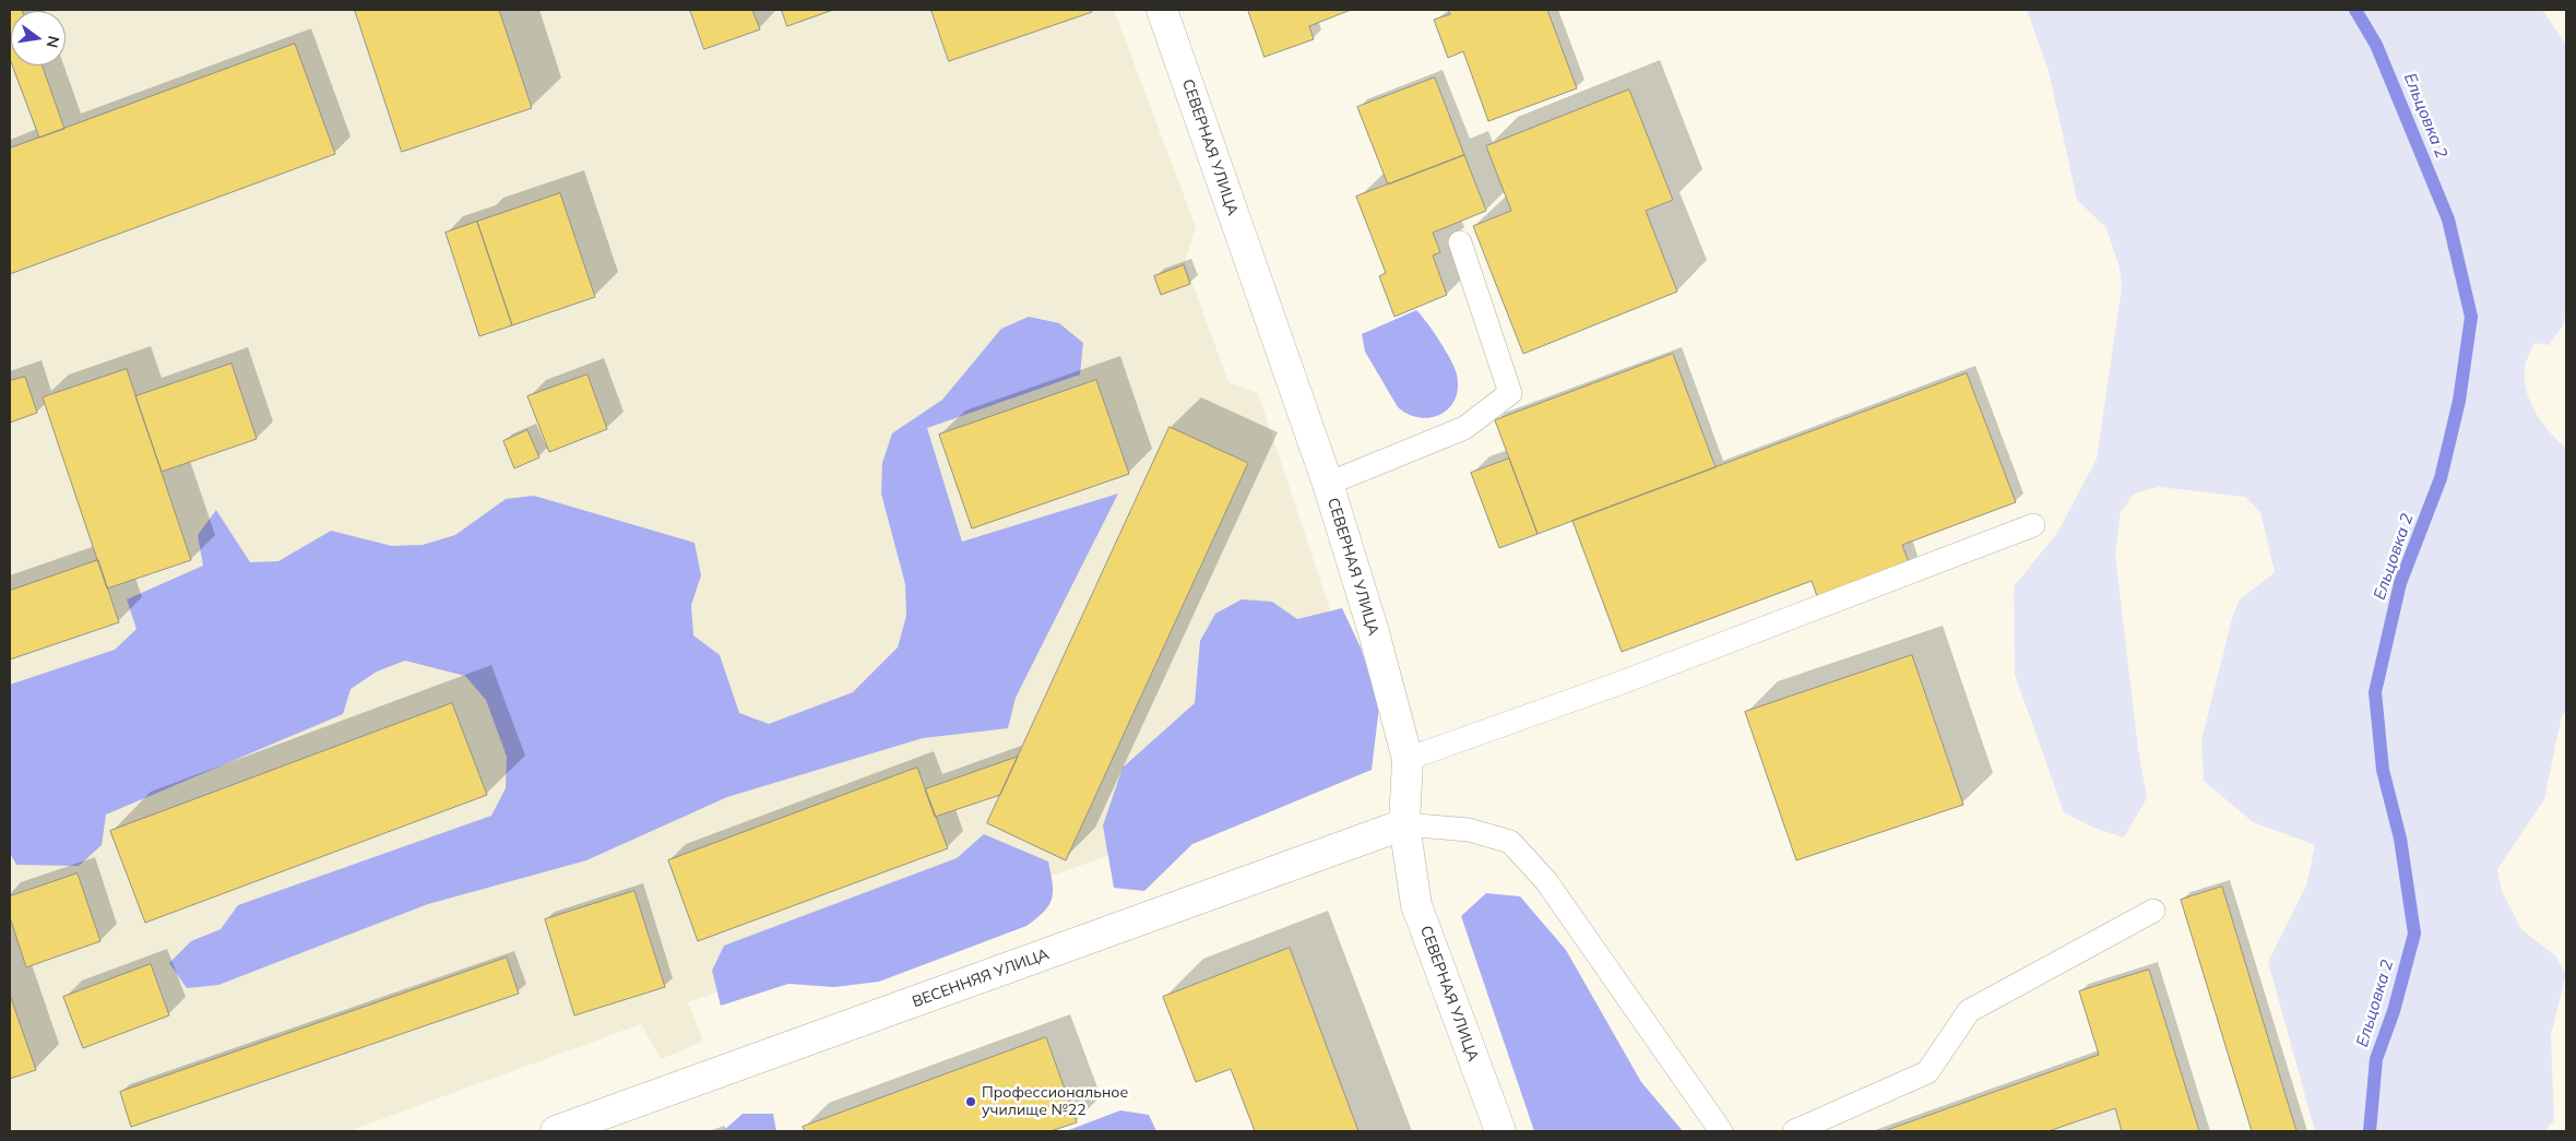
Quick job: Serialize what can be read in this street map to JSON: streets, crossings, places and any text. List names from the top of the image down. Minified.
{"streets":{"street":["СЕВЕРНАЯ УЛИЦА","ВЕСЕННЯЯ УЛИЦА"]},"crossings":[["СЕВЕРНАЯ УЛИЦА","ВЕСЕННЯЯ УЛИЦА"]],"water":["Ельцовка 2"],"places":["Профессиональное училище №22"],"north":"right"}
